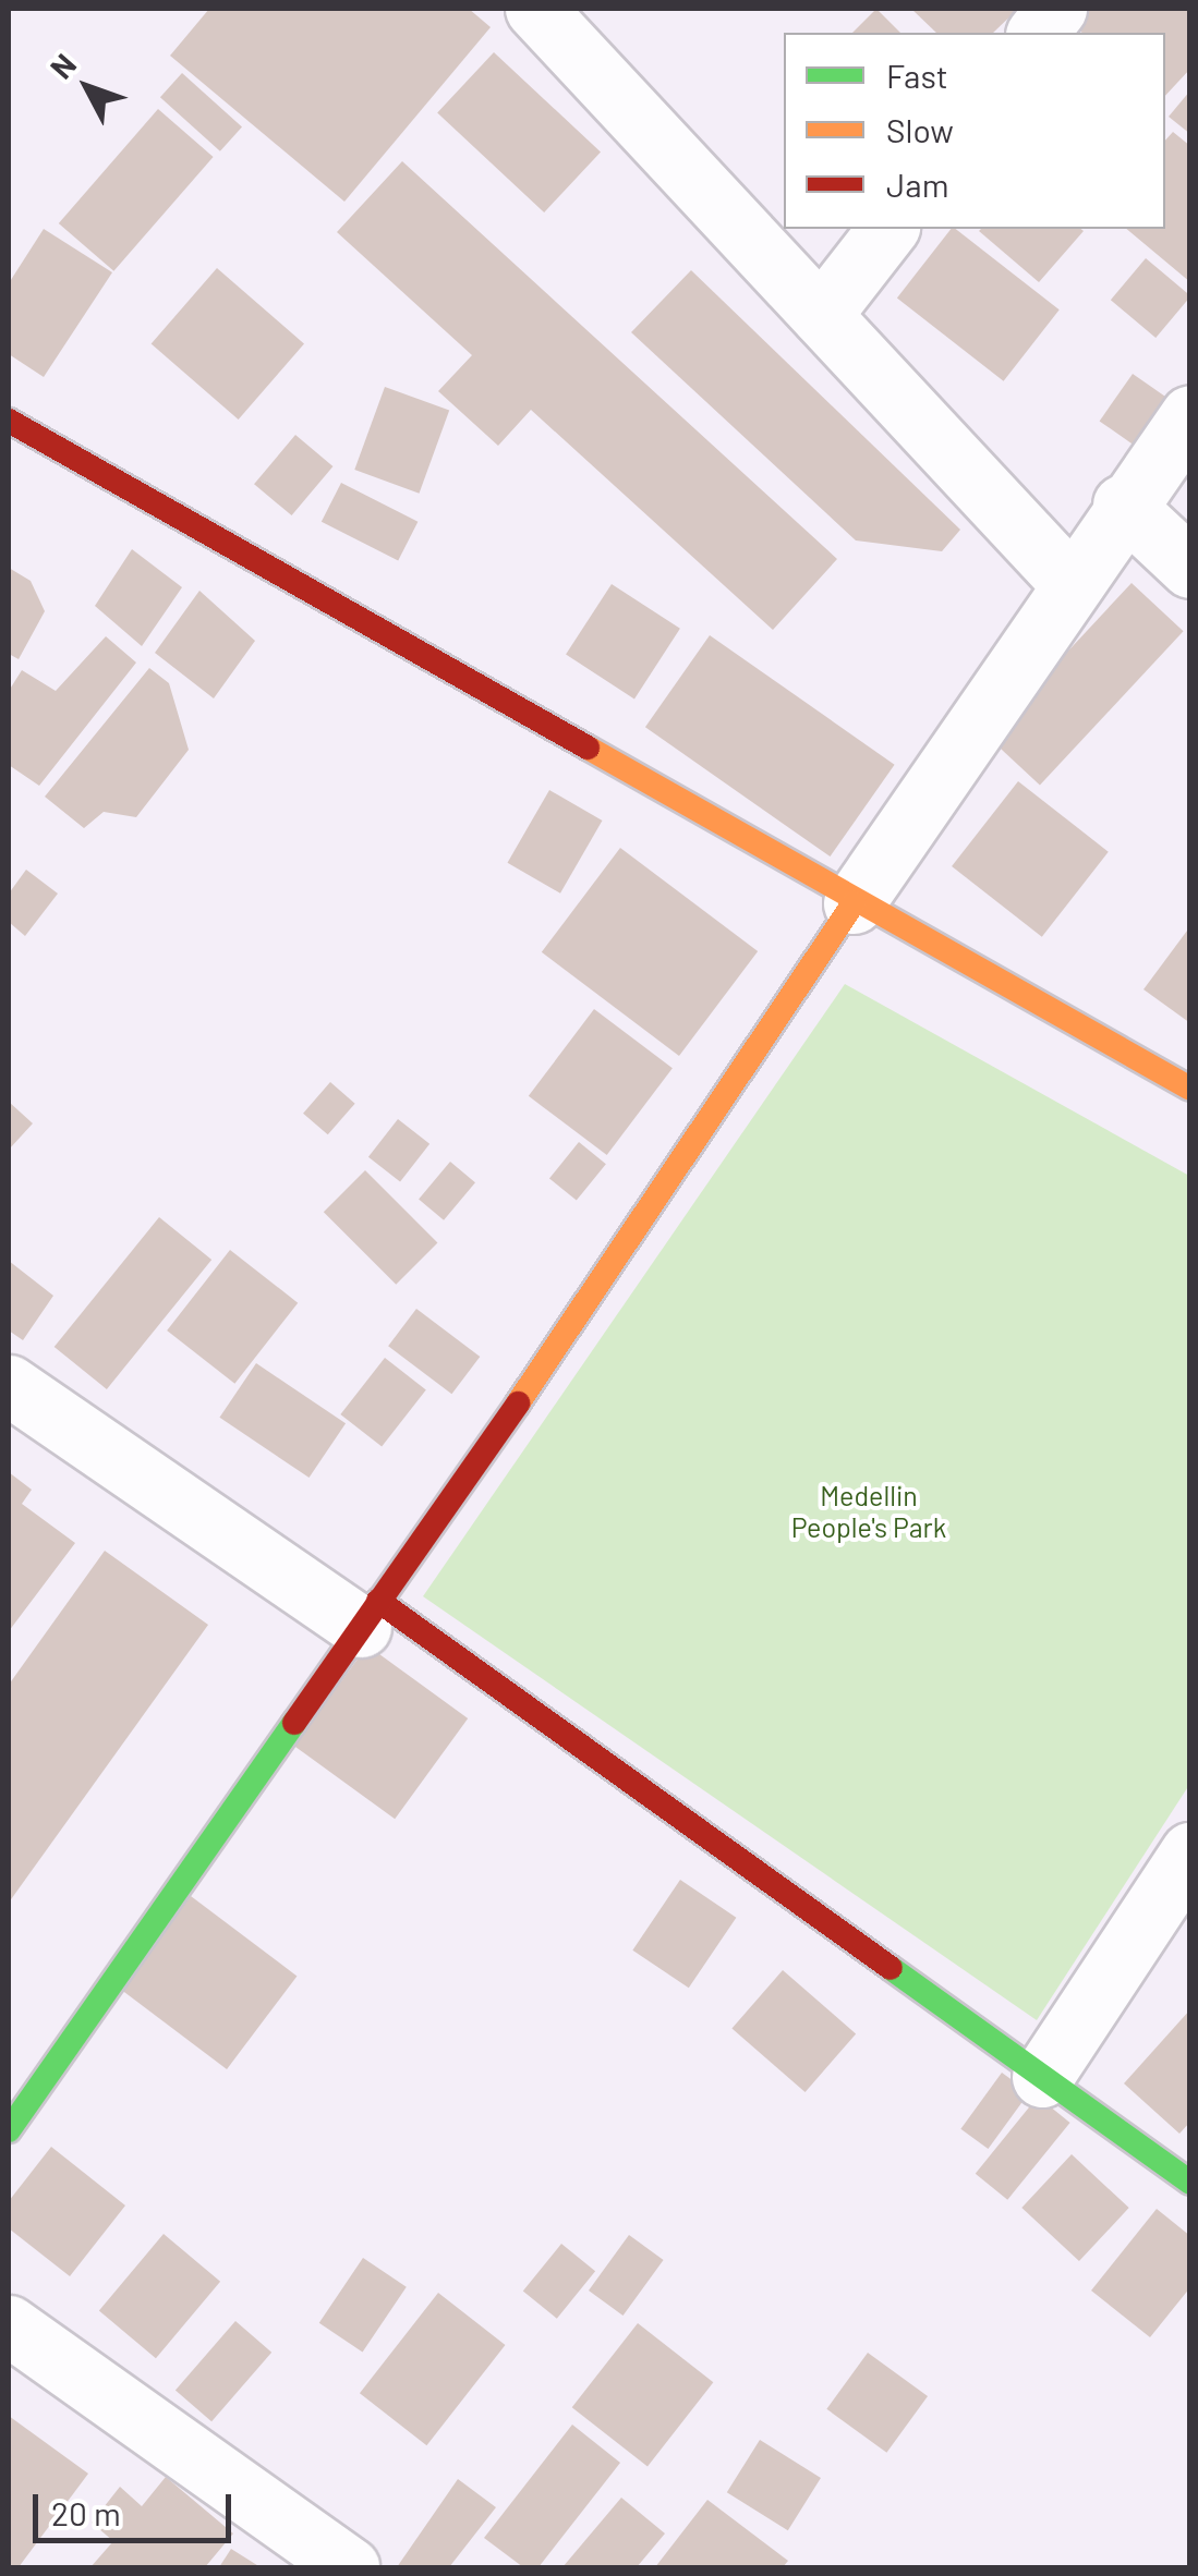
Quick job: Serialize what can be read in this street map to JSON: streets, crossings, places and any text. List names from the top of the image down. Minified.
{"parks":["Medellin People's Park"],"legend":["Fast","Slow","Jam"],"scale_bar":"20 m","north":"top left"}
